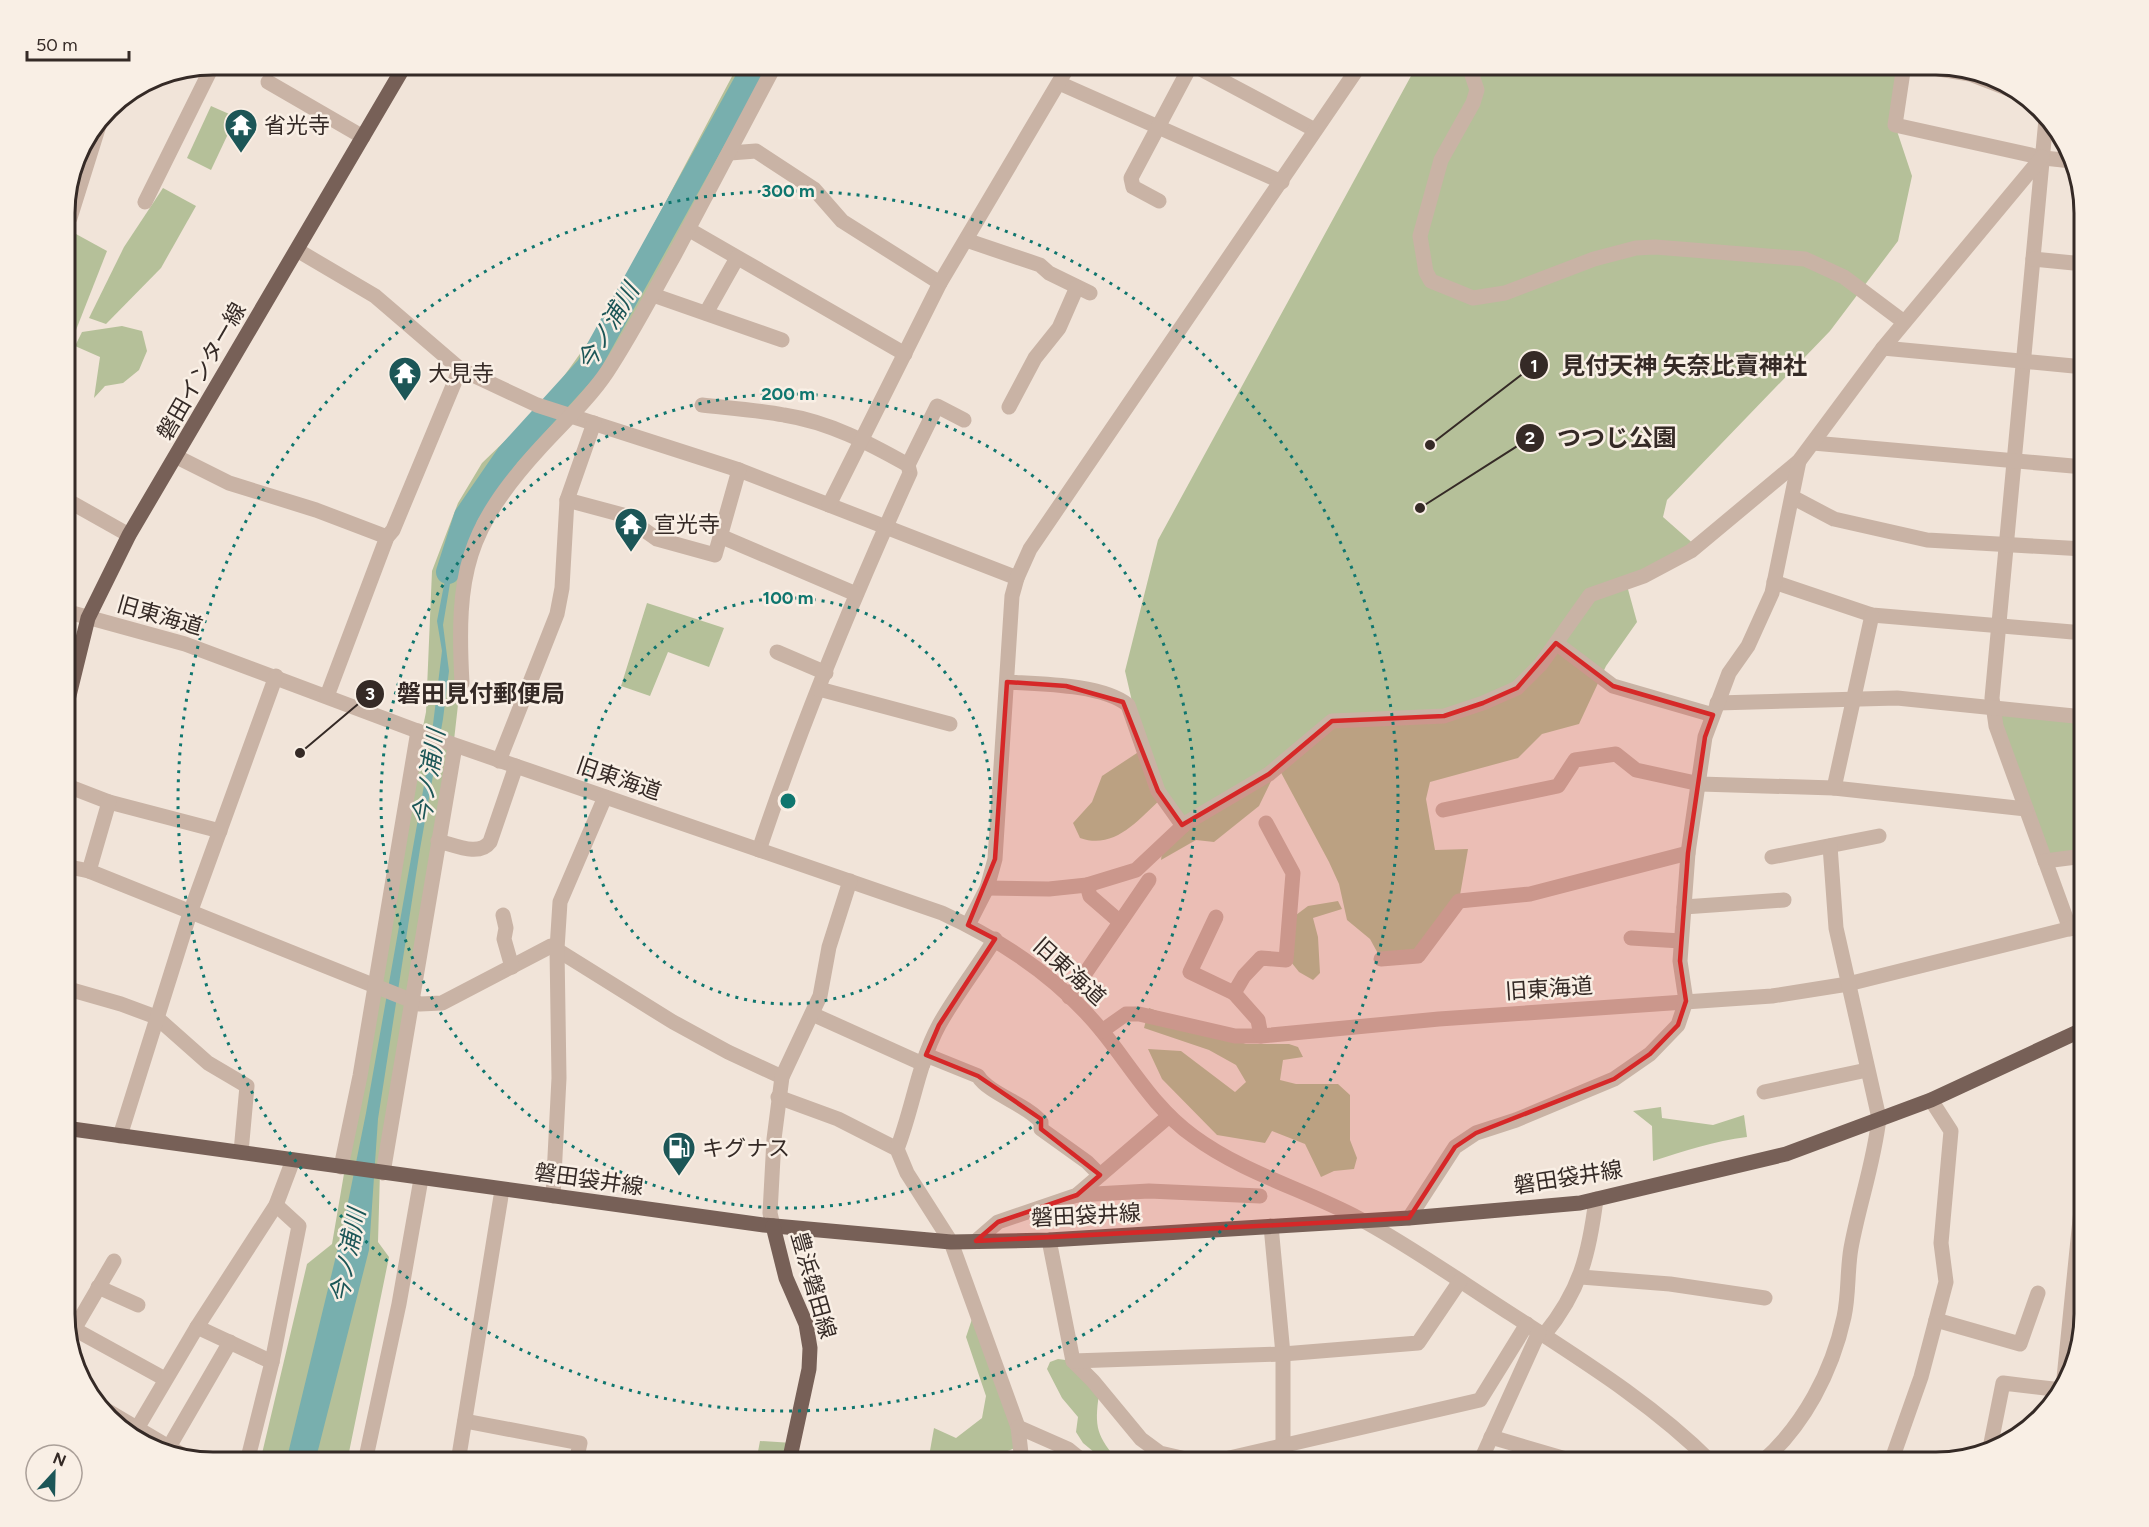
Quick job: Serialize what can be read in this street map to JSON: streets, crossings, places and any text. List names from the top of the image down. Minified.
{"streets":{"main road":["磐田インター線","磐田袋井線","豊浜磐田線"],"street":["旧東海道"]},"crossings":[["磐田インター線","旧東海道"],["磐田袋井線","豊浜磐田線"]],"water":["今ノ浦川"],"places":{"temple":["省光寺","大見寺","宣光寺"],"other":["見付天神 矢奈比賣神社","つつじ公園","磐田見付郵便局"],"fuel station":["キグナス"]},"scale_bar":"50 m","north":"top","rings":["300 m","200 m","100 m"]}
